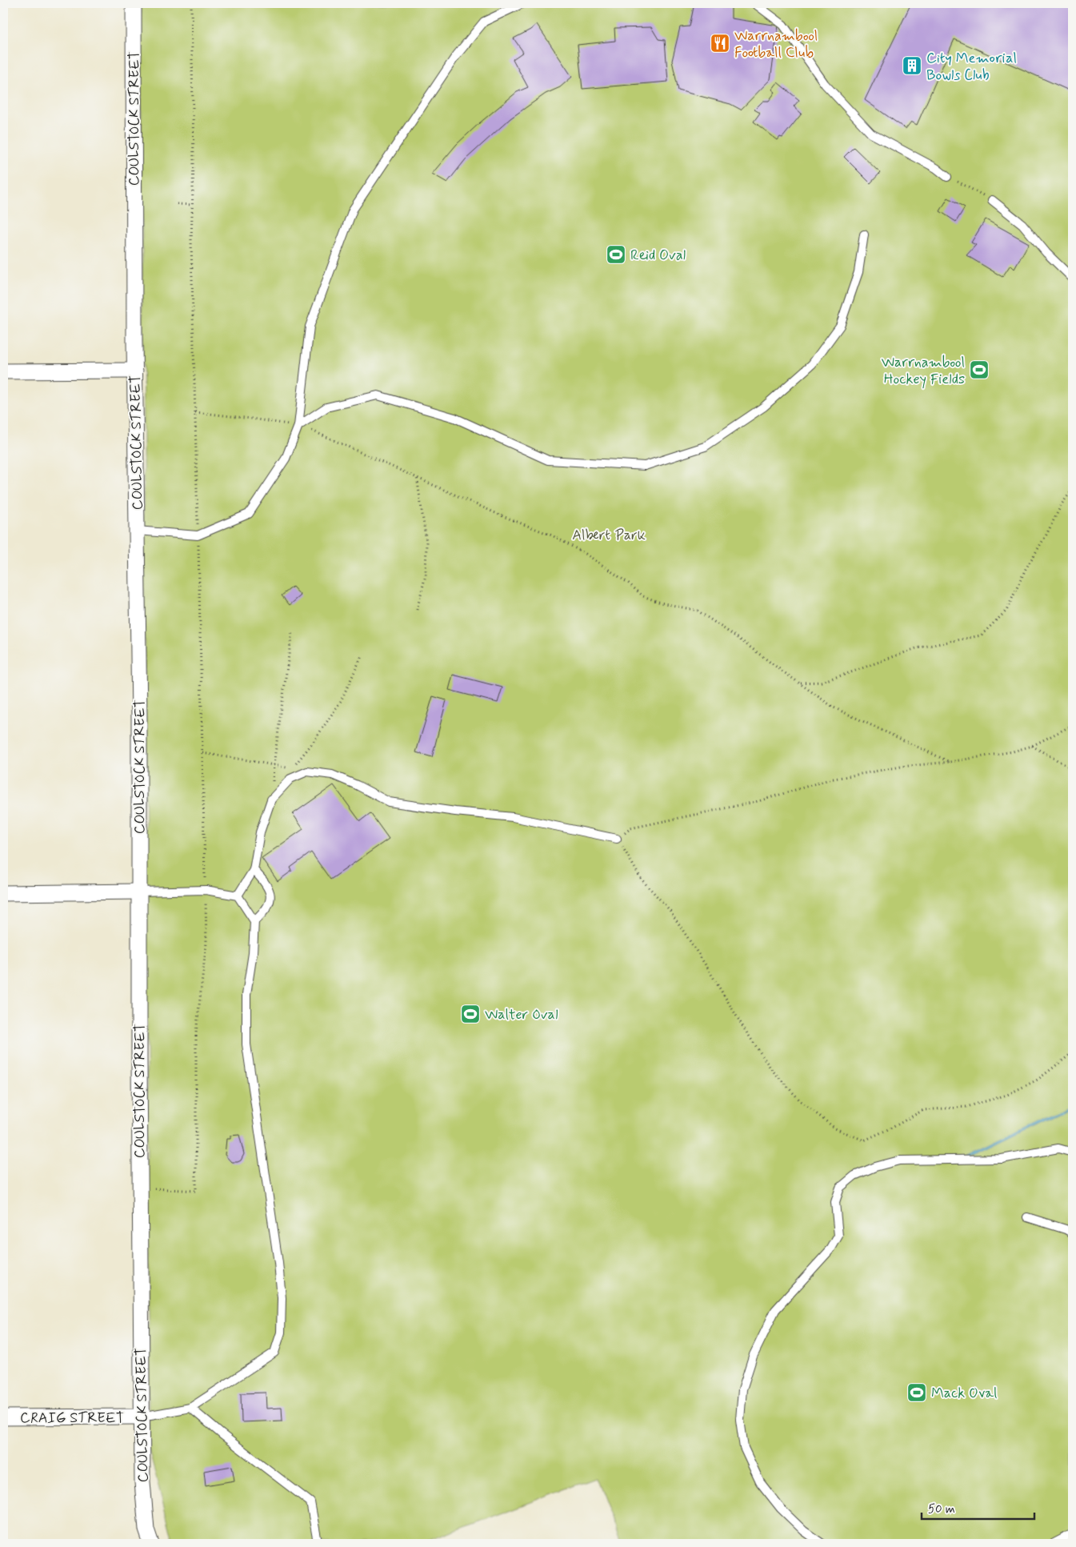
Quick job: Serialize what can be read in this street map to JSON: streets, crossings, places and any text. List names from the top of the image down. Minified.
{"streets":{"street":["COULSTOCK STREET","CRAIG STREET"]},"crossings":[["COULSTOCK STREET","CRAIG STREET"]],"parks":["Albert Park"],"places":{"restaurant":["Warrnambool Football Club"],"building":["City Memorial Bowls Club"],"sports":["Reid Oval","Warrnambool Hockey Fields","Walter Oval","Mack Oval"]},"scale_bar":"50 m"}
